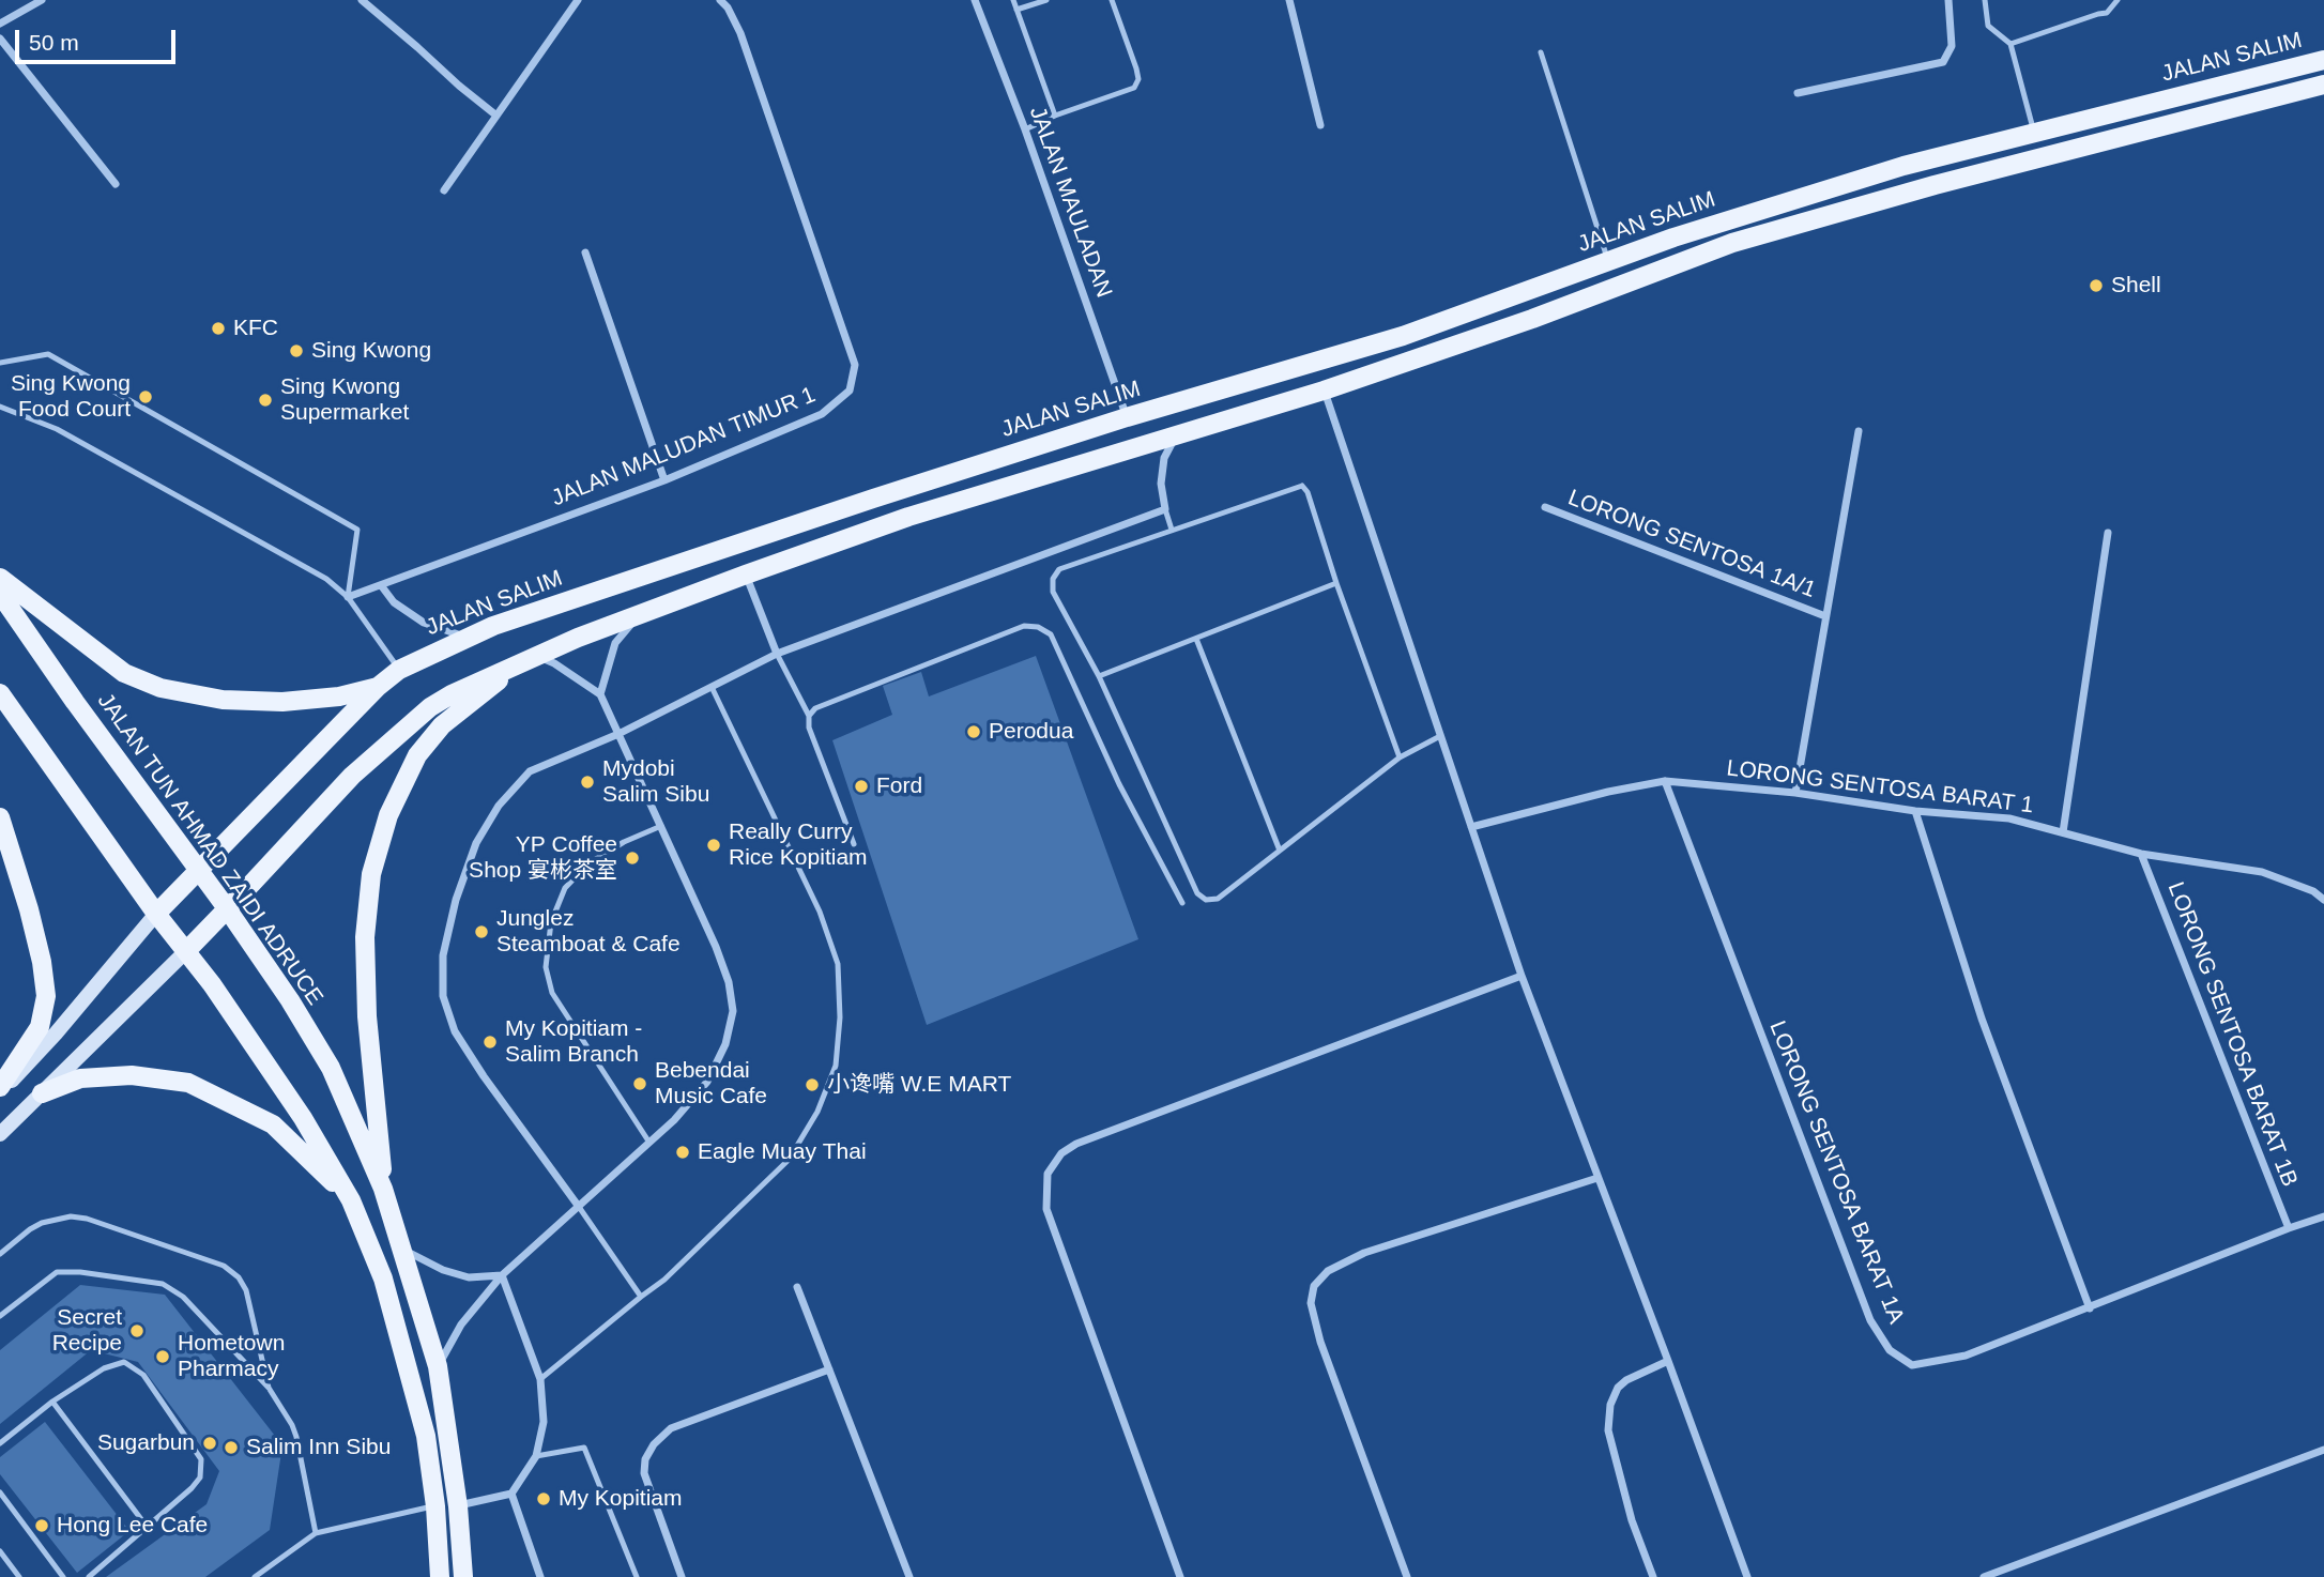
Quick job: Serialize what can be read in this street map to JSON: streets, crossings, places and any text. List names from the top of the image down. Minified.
{"streets":{"main road":["JALAN SALIM","JALAN TUN AHMAD ZAIDI ADRUCE"],"street":["JALAN MAULADAN","JALAN MALUDAN TIMUR 1","LORONG SENTOSA 1A/1","LORONG SENTOSA BARAT 1","LORONG SENTOSA BARAT 1B","LORONG SENTOSA BARAT 1A"]},"crossings":[["JALAN SALIM","JALAN MAULADAN"],["JALAN SALIM","JALAN TUN AHMAD ZAIDI ADRUCE"],["LORONG SENTOSA BARAT 1","LORONG SENTOSA BARAT 1B"],["LORONG SENTOSA BARAT 1","LORONG SENTOSA BARAT 1A"],["LORONG SENTOSA BARAT 1B","LORONG SENTOSA BARAT 1A"]],"places":["Shell","KFC","Sing Kwong","Sing Kwong Food Court","Sing Kwong Supermarket","Perodua","Mydobi Salim Sibu","Ford","Really Curry Rice Kopitiam","YP Coffee Shop 宴彬茶室","Junglez Steamboat & Cafe","My Kopitiam - Salim Branch","Bebendai Music Cafe","小谗嘴 W.E MART","Eagle Muay Thai","Secret Recipe","Hometown Pharmacy","Sugarbun","Salim Inn Sibu","My Kopitiam","Hong Lee Cafe"],"scale_bar":"50 m"}
